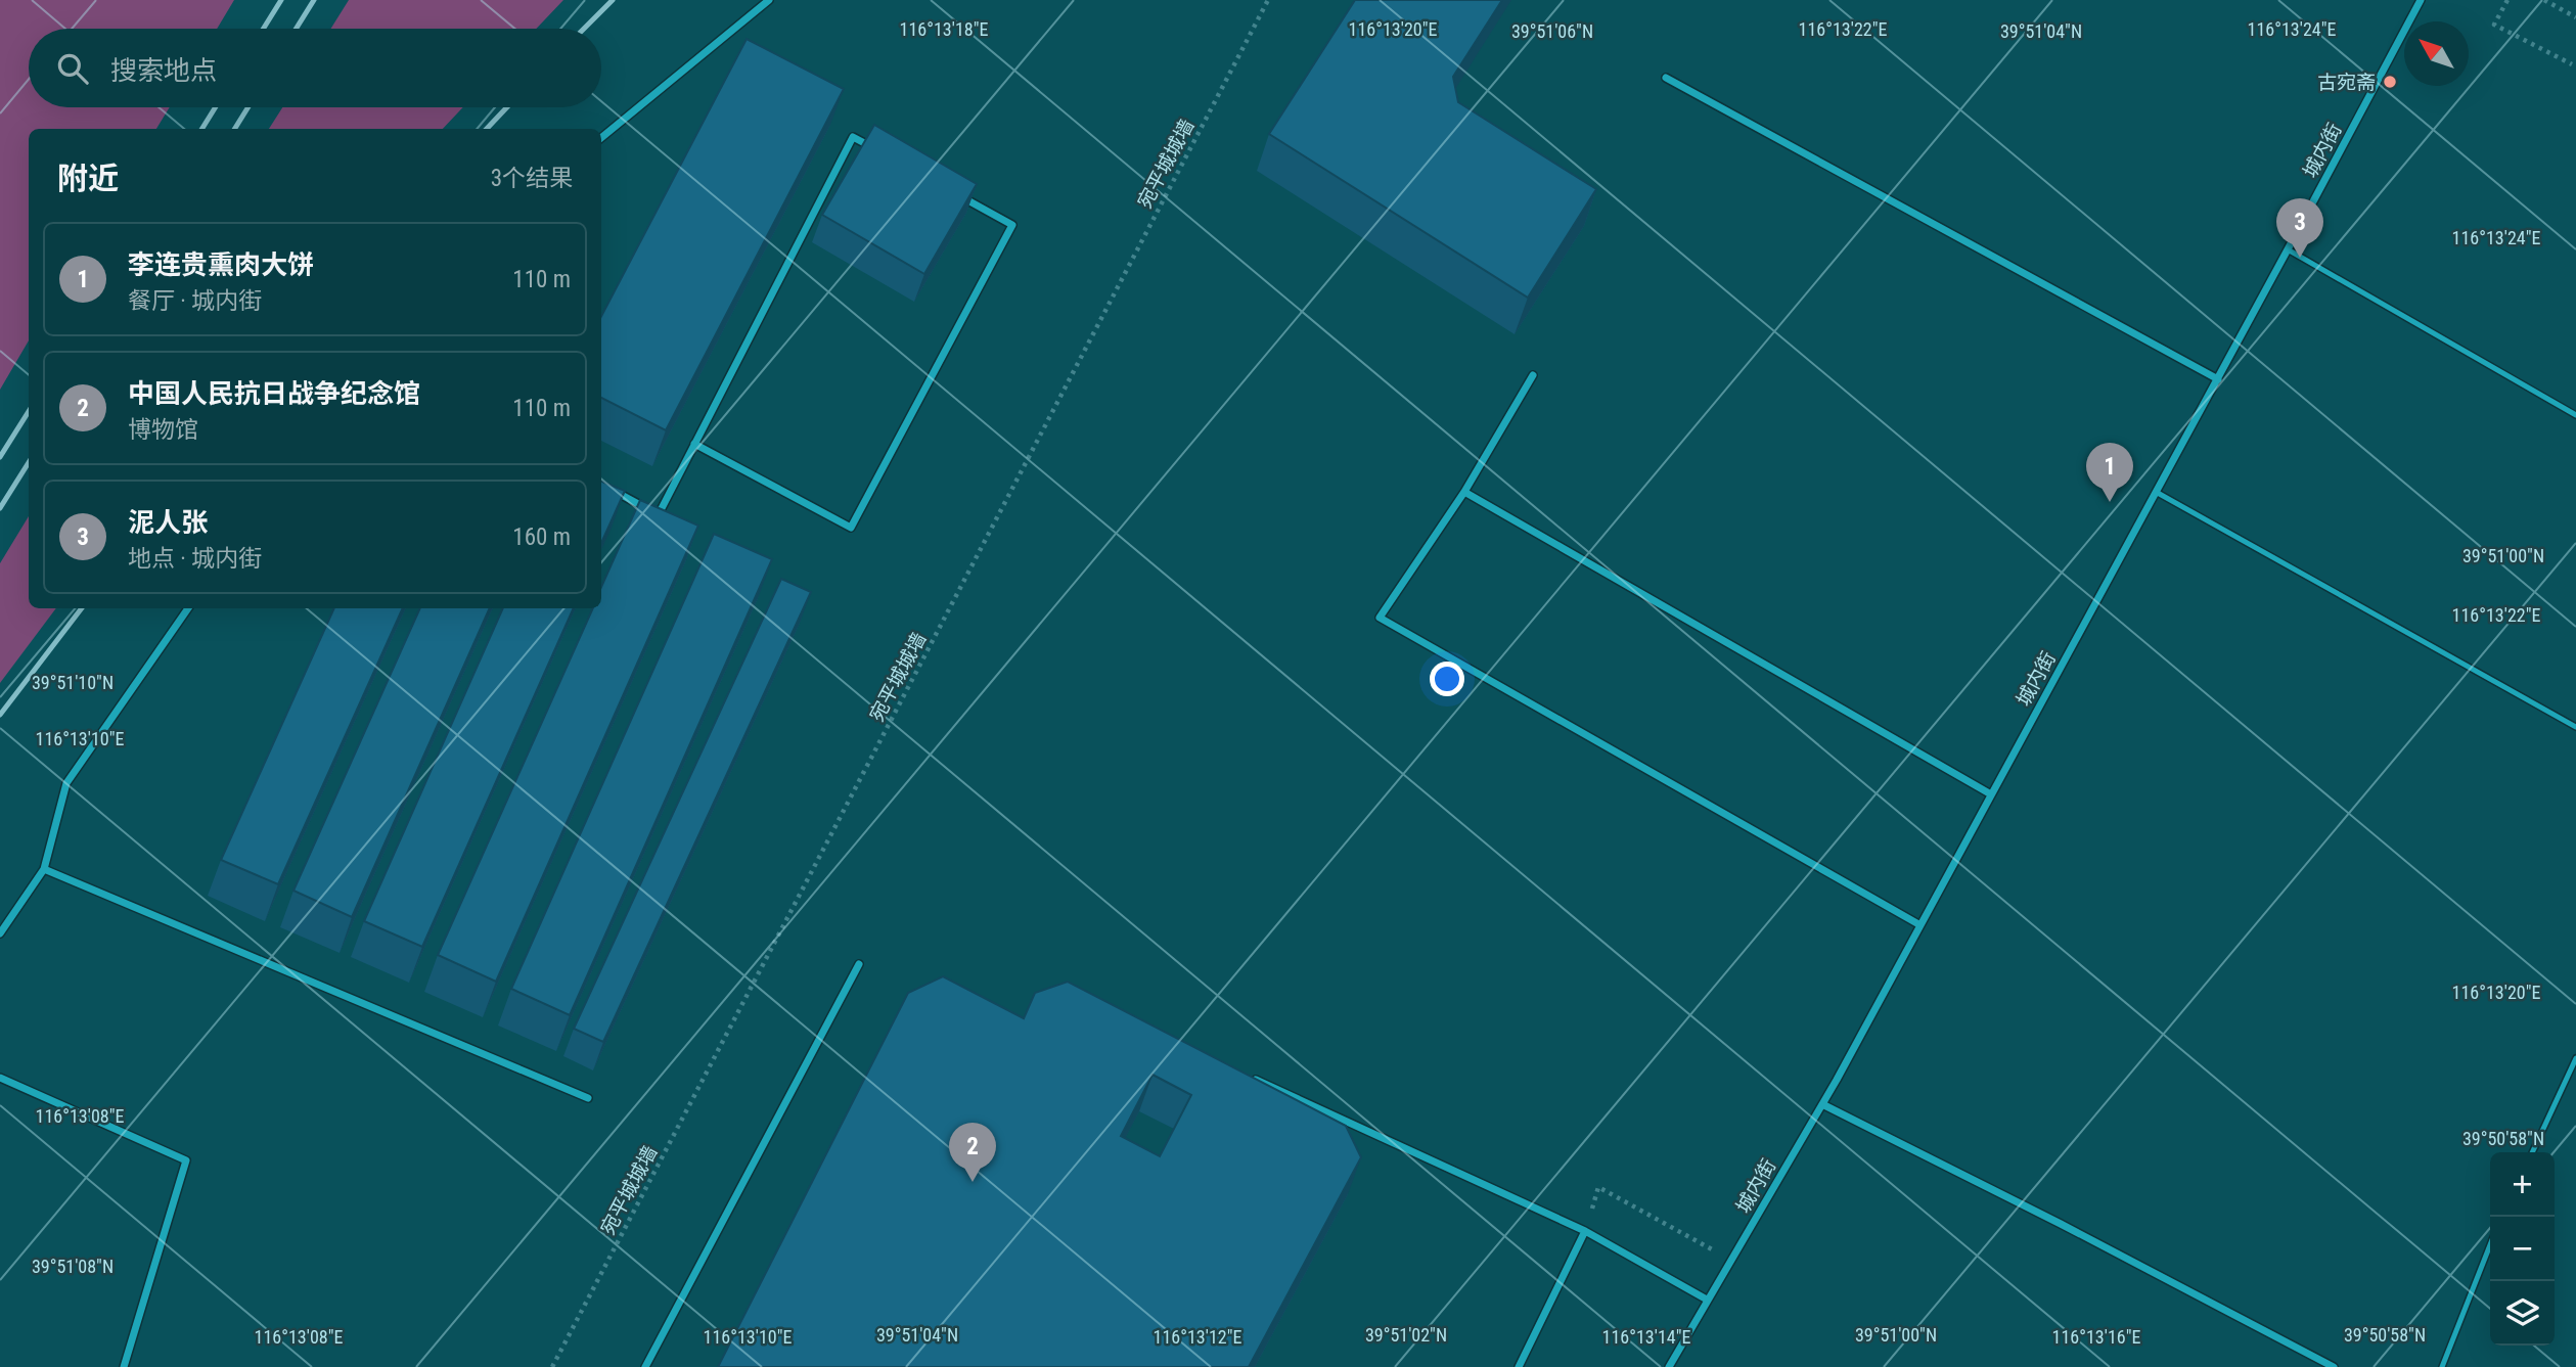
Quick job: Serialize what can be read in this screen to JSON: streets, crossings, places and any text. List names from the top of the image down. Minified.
{"streets":{"street":["城内街"],"path":["宛平城城墙"]},"places":["古宛斋"],"north":"top left","page":{"search":"搜索地点","heading":["附近","3个结果"],"pins":["3","1","2"],"list":[{"mark":"1","name":"李连贵熏肉大饼","note":"餐厅 · 城内街","value":"110 m"},{"mark":"2","name":"中国人民抗日战争纪念馆","note":"博物馆","value":"110 m"},{"mark":"3","name":"泥人张","note":"地点 · 城内街","value":"160 m"}],"map_buttons":["+","−"]},"coordinates":["116°13'18\"E","116°13'20\"E","116°13'22\"E","116°13'24\"E","39°51'06\"N","39°51'04\"N","39°51'00\"N","39°51'10\"N","116°13'10\"E","116°13'08\"E","39°50'58\"N","39°51'08\"N","39°51'02\"N","116°13'12\"E","116°13'14\"E","116°13'16\"E"]}
